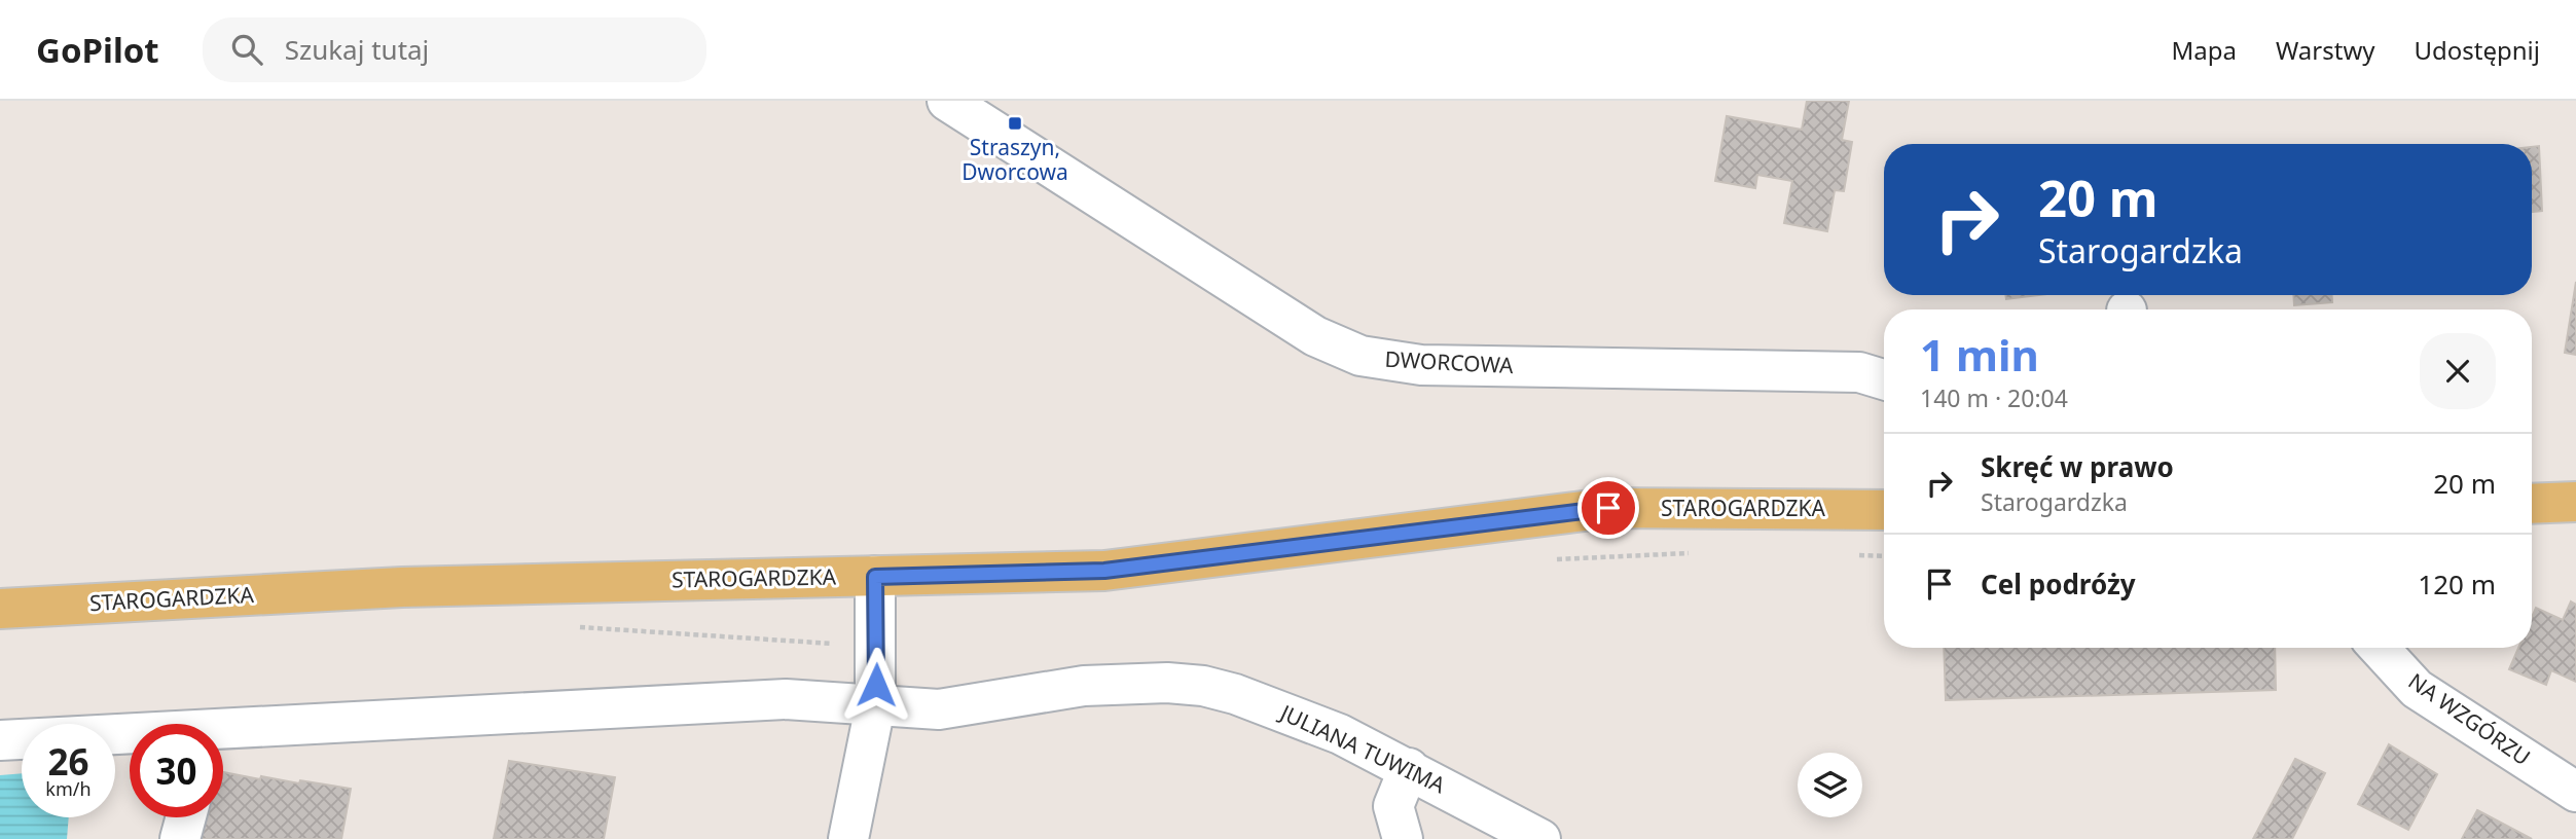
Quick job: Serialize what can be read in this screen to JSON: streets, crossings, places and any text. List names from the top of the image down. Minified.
{"streets":{"main road":["STAROGARDZKA"],"street":["DWORCOWA","NA WZGÓRZU","JULIANA TUWIMA"]},"places":{"transit":["Straszyn, Dworcowa"]},"page":{"header":"GoPilot","search":"Szukaj tutaj","nav":["Mapa","Warstwy","Udostępnij"],"turn":["20 m","Starogardzka"],"heading":["1 min","140 m · 20:04"],"list":[{"name":"Skręć w prawo","note":"Starogardzka","value":"20 m"},{"name":"Cel podróży","value":"120 m"}],"speed":"26 km/h","limit":"30"}}
